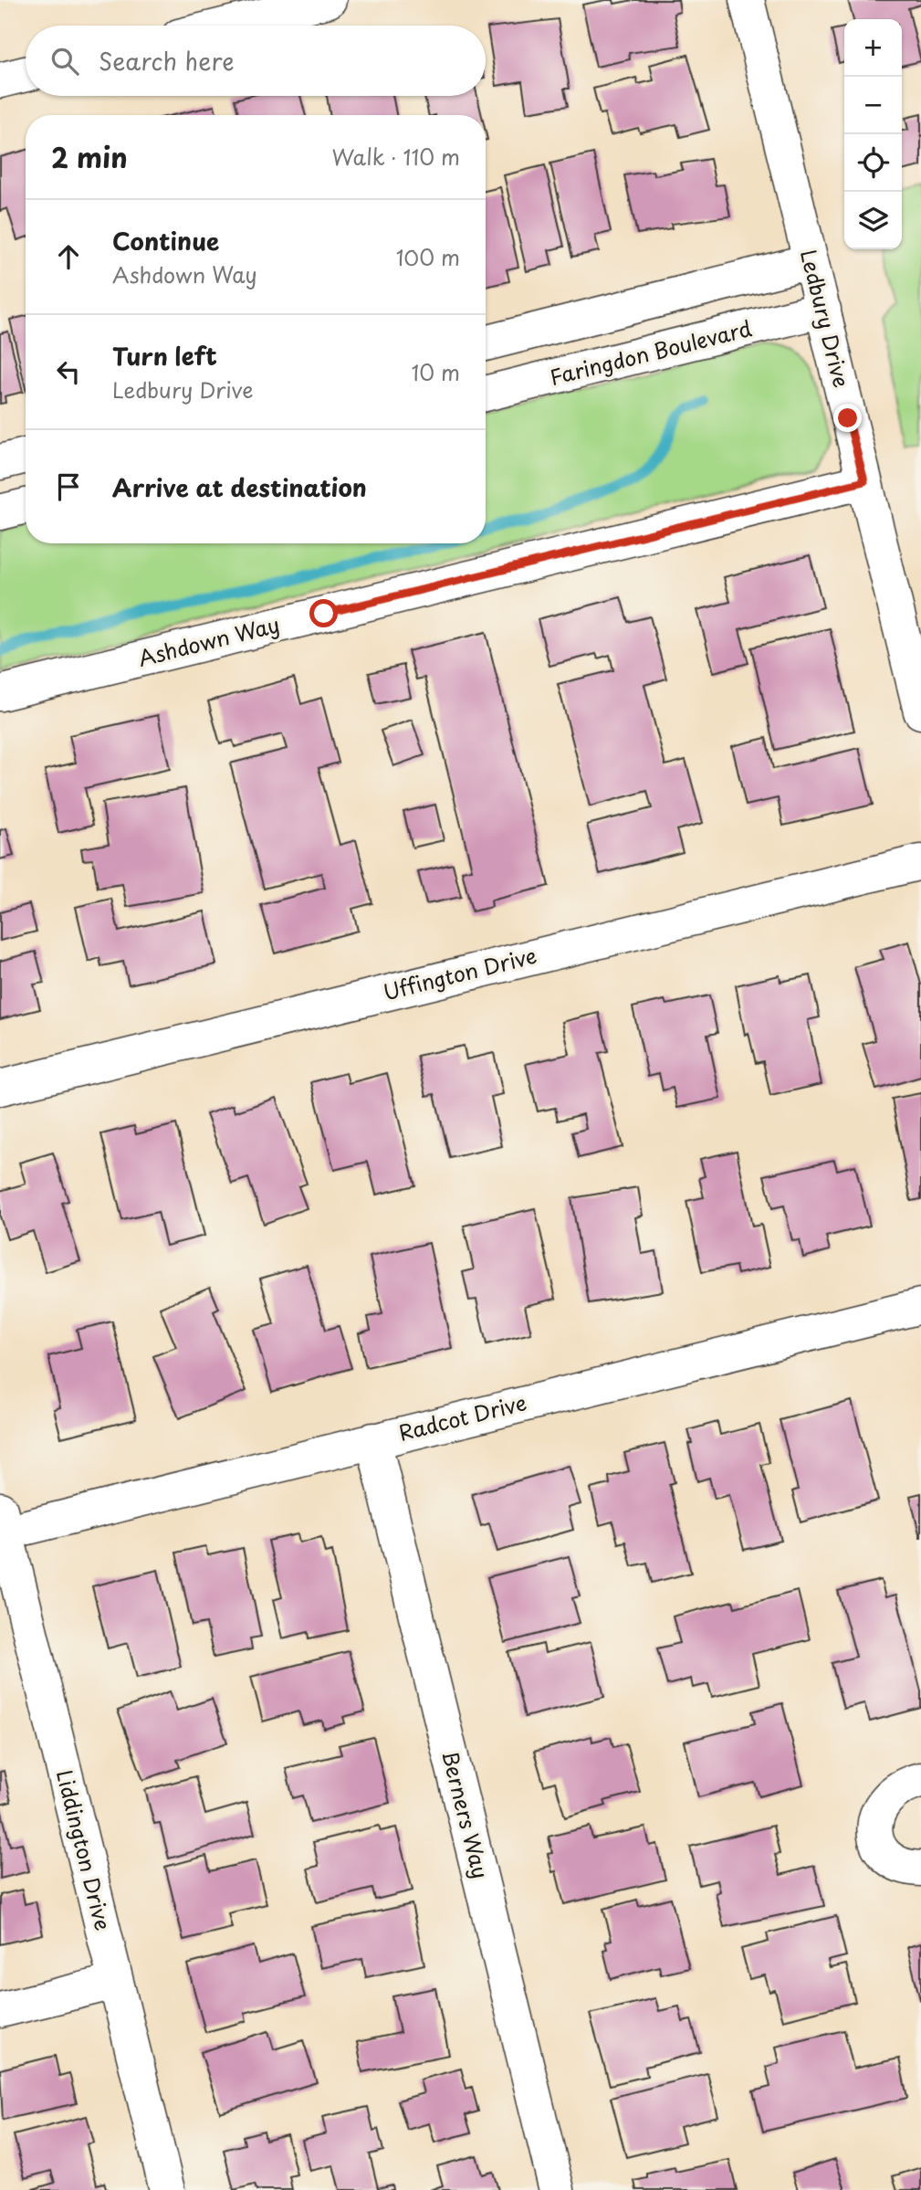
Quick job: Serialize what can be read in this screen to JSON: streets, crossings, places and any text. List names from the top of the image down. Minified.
{"streets":{"street":["Ledbury Drive","Faringdon Boulevard","Ashdown Way","Uffington Drive","Radcot Drive","Berners Way","Liddington Drive"]},"crossings":[["Ledbury Drive","Faringdon Boulevard"],["Ledbury Drive","Ashdown Way"],["Radcot Drive","Berners Way"],["Radcot Drive","Liddington Drive"]],"page":{"map_buttons":["+","−"],"search":"Search here","heading":["2 min","Walk · 110 m"],"list":[["Continue","Ashdown Way","100 m"],["Turn left","Ledbury Drive","10 m"],"Arrive at destination"]}}
